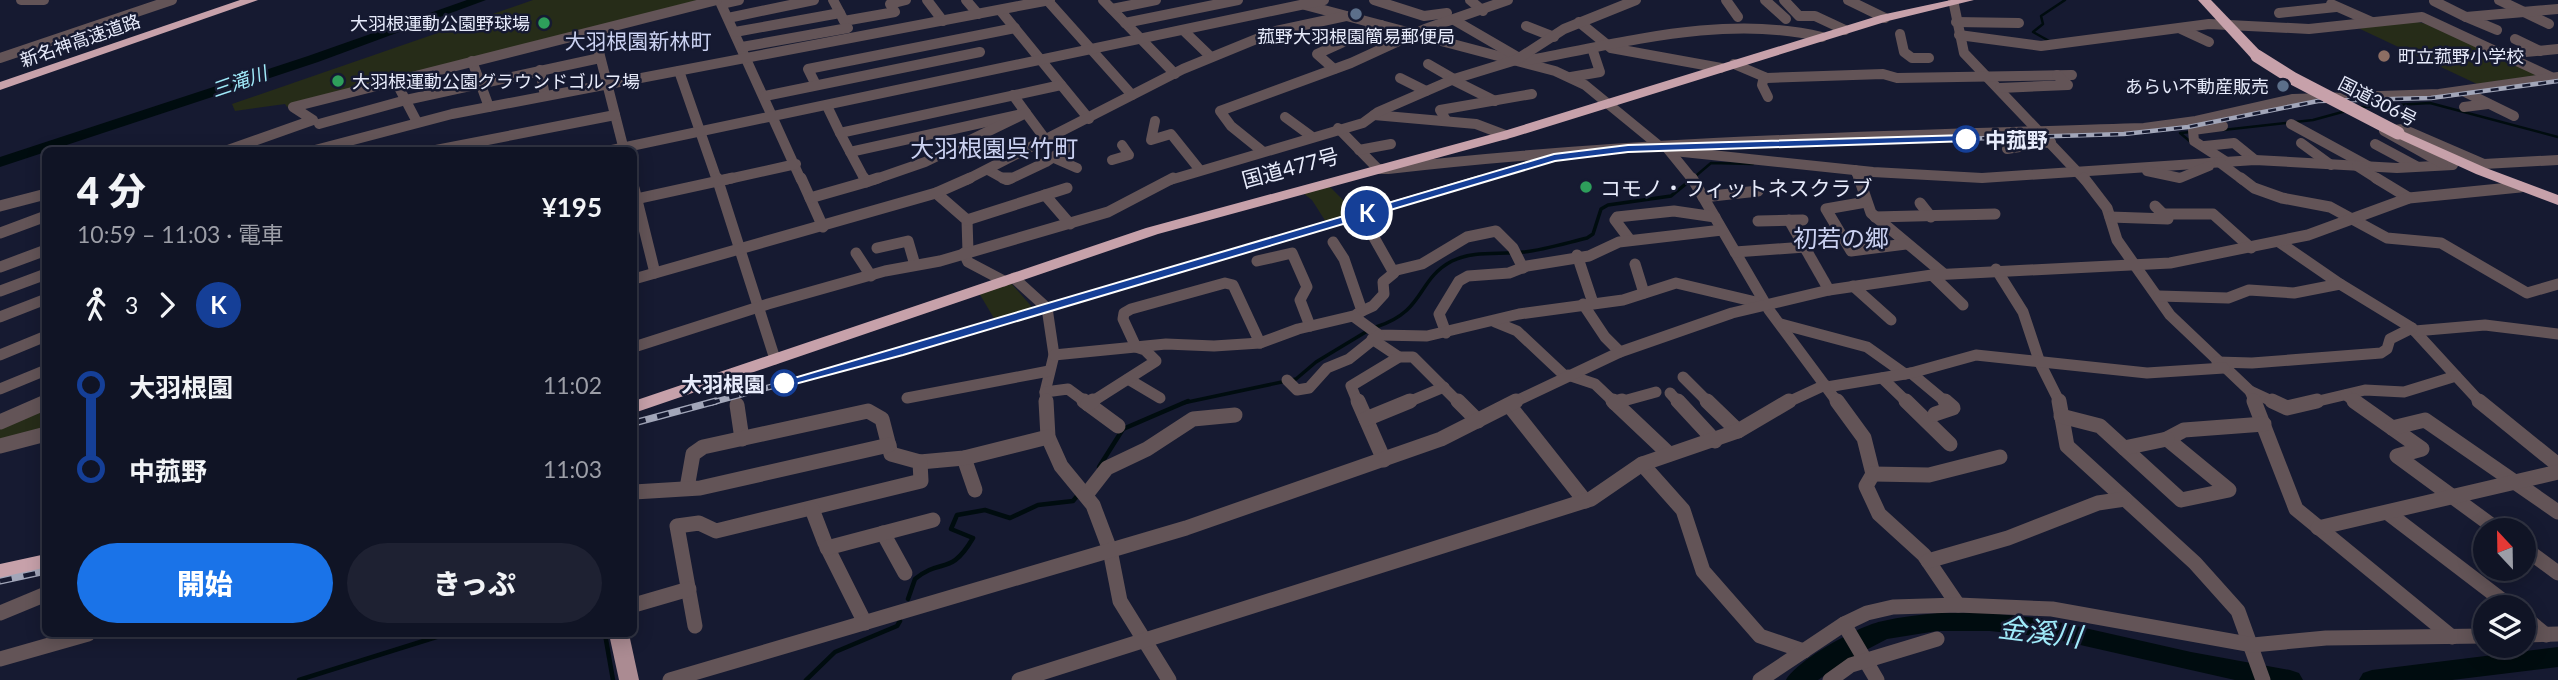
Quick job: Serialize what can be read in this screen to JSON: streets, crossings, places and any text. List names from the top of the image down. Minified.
{"streets":{"highway":["新名神高速道路","国道306号","国道477号"]},"districts":["大羽根園新林町","大羽根園呉竹町","初若の郷"],"water":["三滝川","金溪川"],"places":["菰野大羽根園簡易郵便局","大羽根運動公園野球場","町立菰野小学校","大羽根運動公園グラウンドゴルフ場","あらい不動産販売","中菰野","コモノ・フィットネスクラブ","大羽根園"],"north":"top","page":{"on_map":"K","heading":["4 分","10:59 – 11:03 · 電車","¥195"],"legs":["3","K"],"list":[{"name":"大羽根園","value":"11:02"},{"name":"中菰野","value":"11:03"}],"buttons":["開始","きっぷ"]}}
